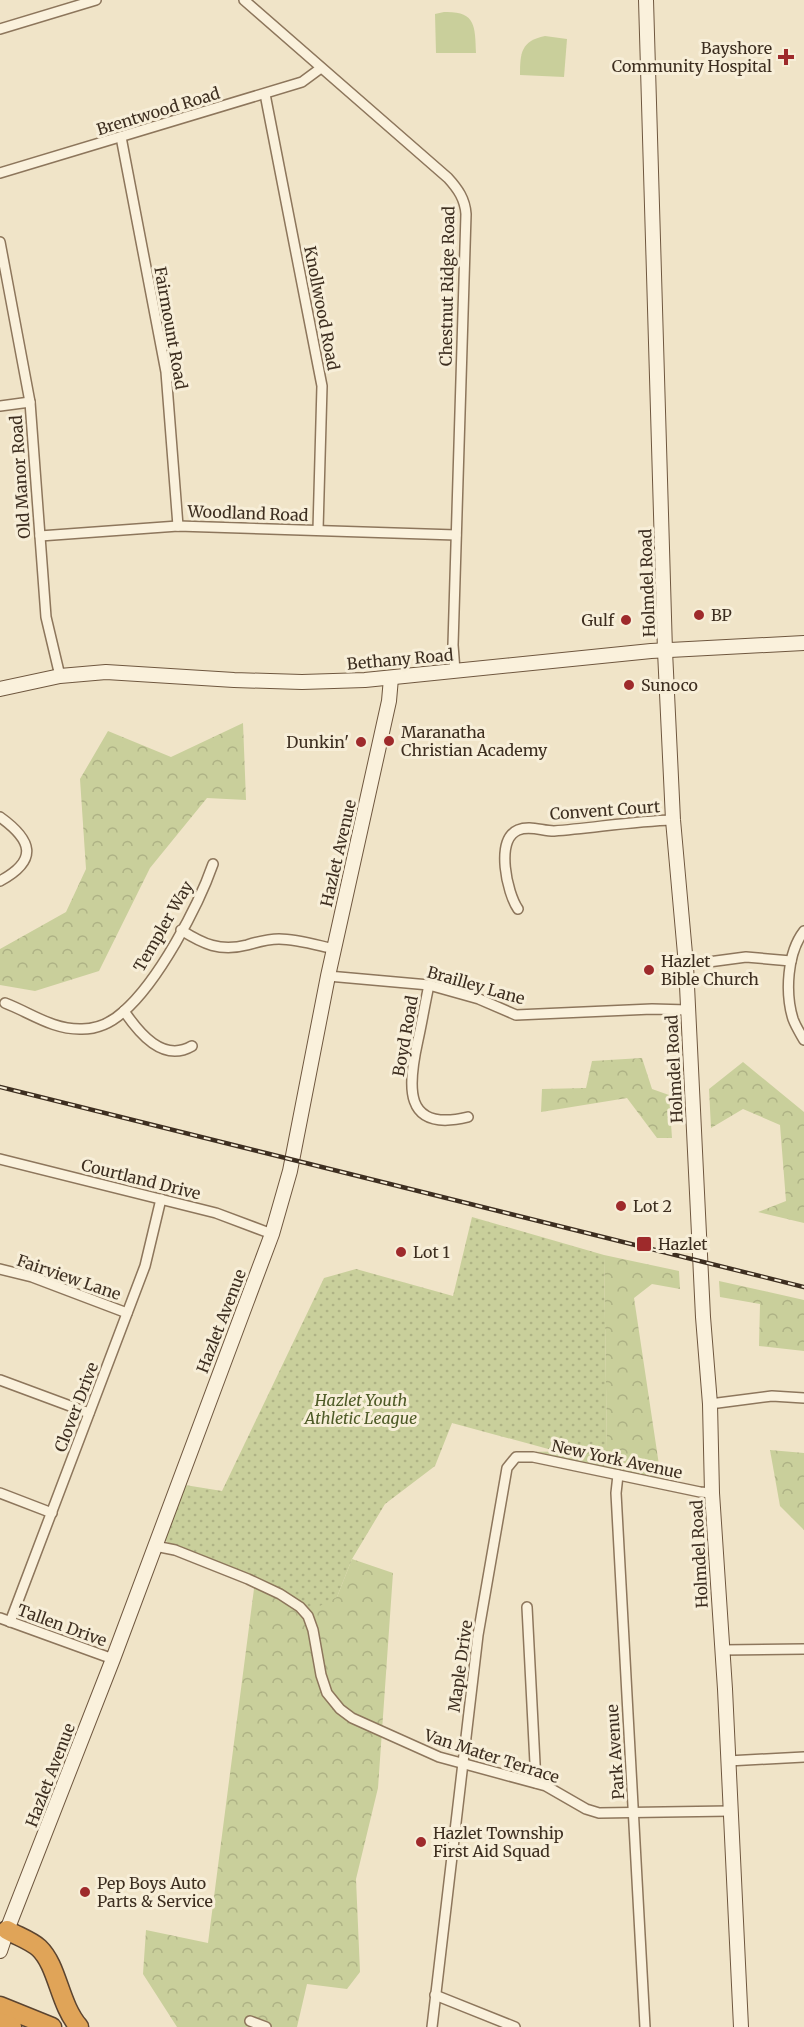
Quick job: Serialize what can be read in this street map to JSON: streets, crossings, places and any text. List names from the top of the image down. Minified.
{"streets":{"street":["Brentwood Road","Chestnut Ridge Road","Knollwood Road","Fairmount Road","Old Manor Road","Woodland Road","Holmdel Road","Bethany Road","Convent Court","Hazlet Avenue","Templer Way","Brailley Lane","Boyd Road","Courtland Drive","Fairview Lane","Clover Drive","New York Avenue","Tallen Drive","Maple Drive","Park Avenue","Van Mater Terrace"]},"crossings":[["Brentwood Road","Chestnut Ridge Road"],["Brentwood Road","Knollwood Road"],["Brentwood Road","Fairmount Road"],["Chestnut Ridge Road","Woodland Road"],["Chestnut Ridge Road","Bethany Road"],["Knollwood Road","Woodland Road"],["Fairmount Road","Woodland Road"],["Old Manor Road","Woodland Road"],["Old Manor Road","Bethany Road"],["Holmdel Road","Bethany Road"],["Holmdel Road","Convent Court"],["Holmdel Road","Brailley Lane"],["Holmdel Road","New York Avenue"],["Holmdel Road","Van Mater Terrace"],["Bethany Road","Hazlet Avenue"],["Hazlet Avenue","Brailley Lane"],["Hazlet Avenue","Courtland Drive"],["Hazlet Avenue","Tallen Drive"],["Hazlet Avenue","Van Mater Terrace"],["Brailley Lane","Boyd Road"],["Courtland Drive","Clover Drive"],["Fairview Lane","Clover Drive"],["Clover Drive","Tallen Drive"],["New York Avenue","Maple Drive"],["New York Avenue","Park Avenue"],["Maple Drive","Van Mater Terrace"],["Park Avenue","Van Mater Terrace"]],"parks":["Hazlet Youth Athletic League"],"places":{"health":["Bayshore Community Hospital"],"other":["BP","Gulf","Sunoco","Maranatha Christian Academy","Dunkin'","Hazlet Bible Church","Lot 2","Lot 1","Hazlet Township First Aid Squad","Pep Boys Auto Parts & Service"],"transit":["Hazlet"]}}
